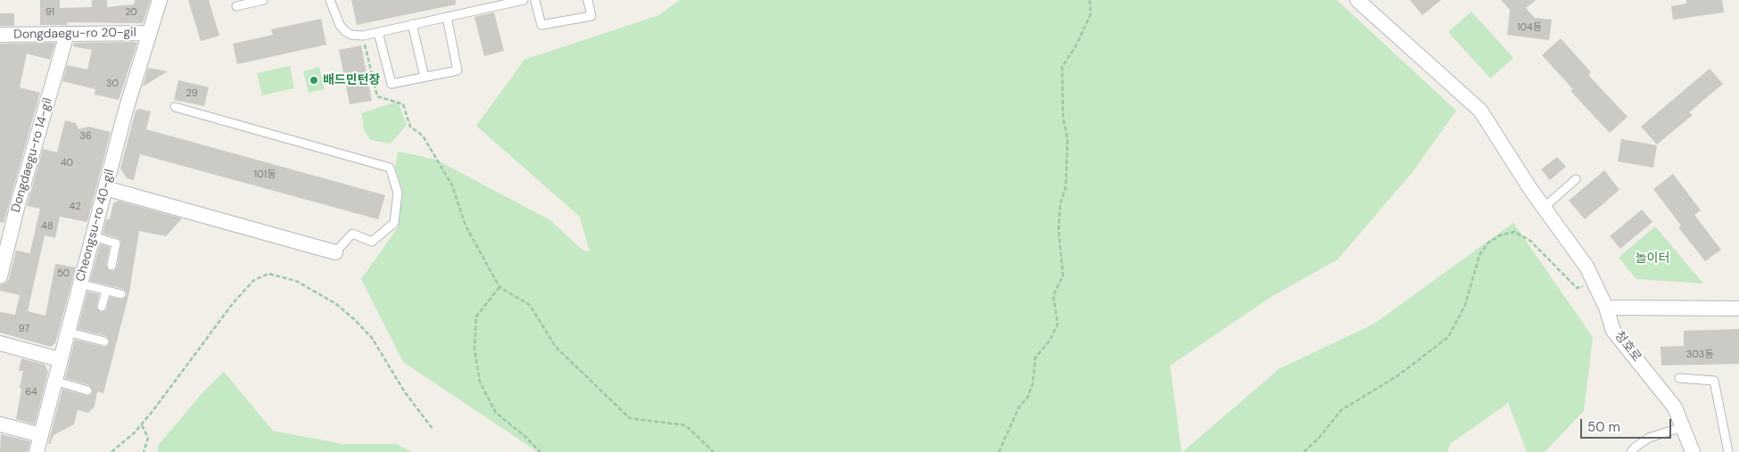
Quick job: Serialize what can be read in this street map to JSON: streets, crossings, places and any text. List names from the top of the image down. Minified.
{"streets":{"street":["Dongdaegu-ro 20-gil","Dongdaegu-ro 14-gil","Cheongsu-ro 40-gil","청호로"]},"crossings":[["Dongdaegu-ro 20-gil","Dongdaegu-ro 14-gil"],["Dongdaegu-ro 20-gil","Cheongsu-ro 40-gil"]],"parks":["놀이터"],"places":["배드민턴장"],"house_numbers":["91","20","104동","30","29","36","40","101동","42","48","50","97","303동","64"],"scale_bar":"50 m"}
